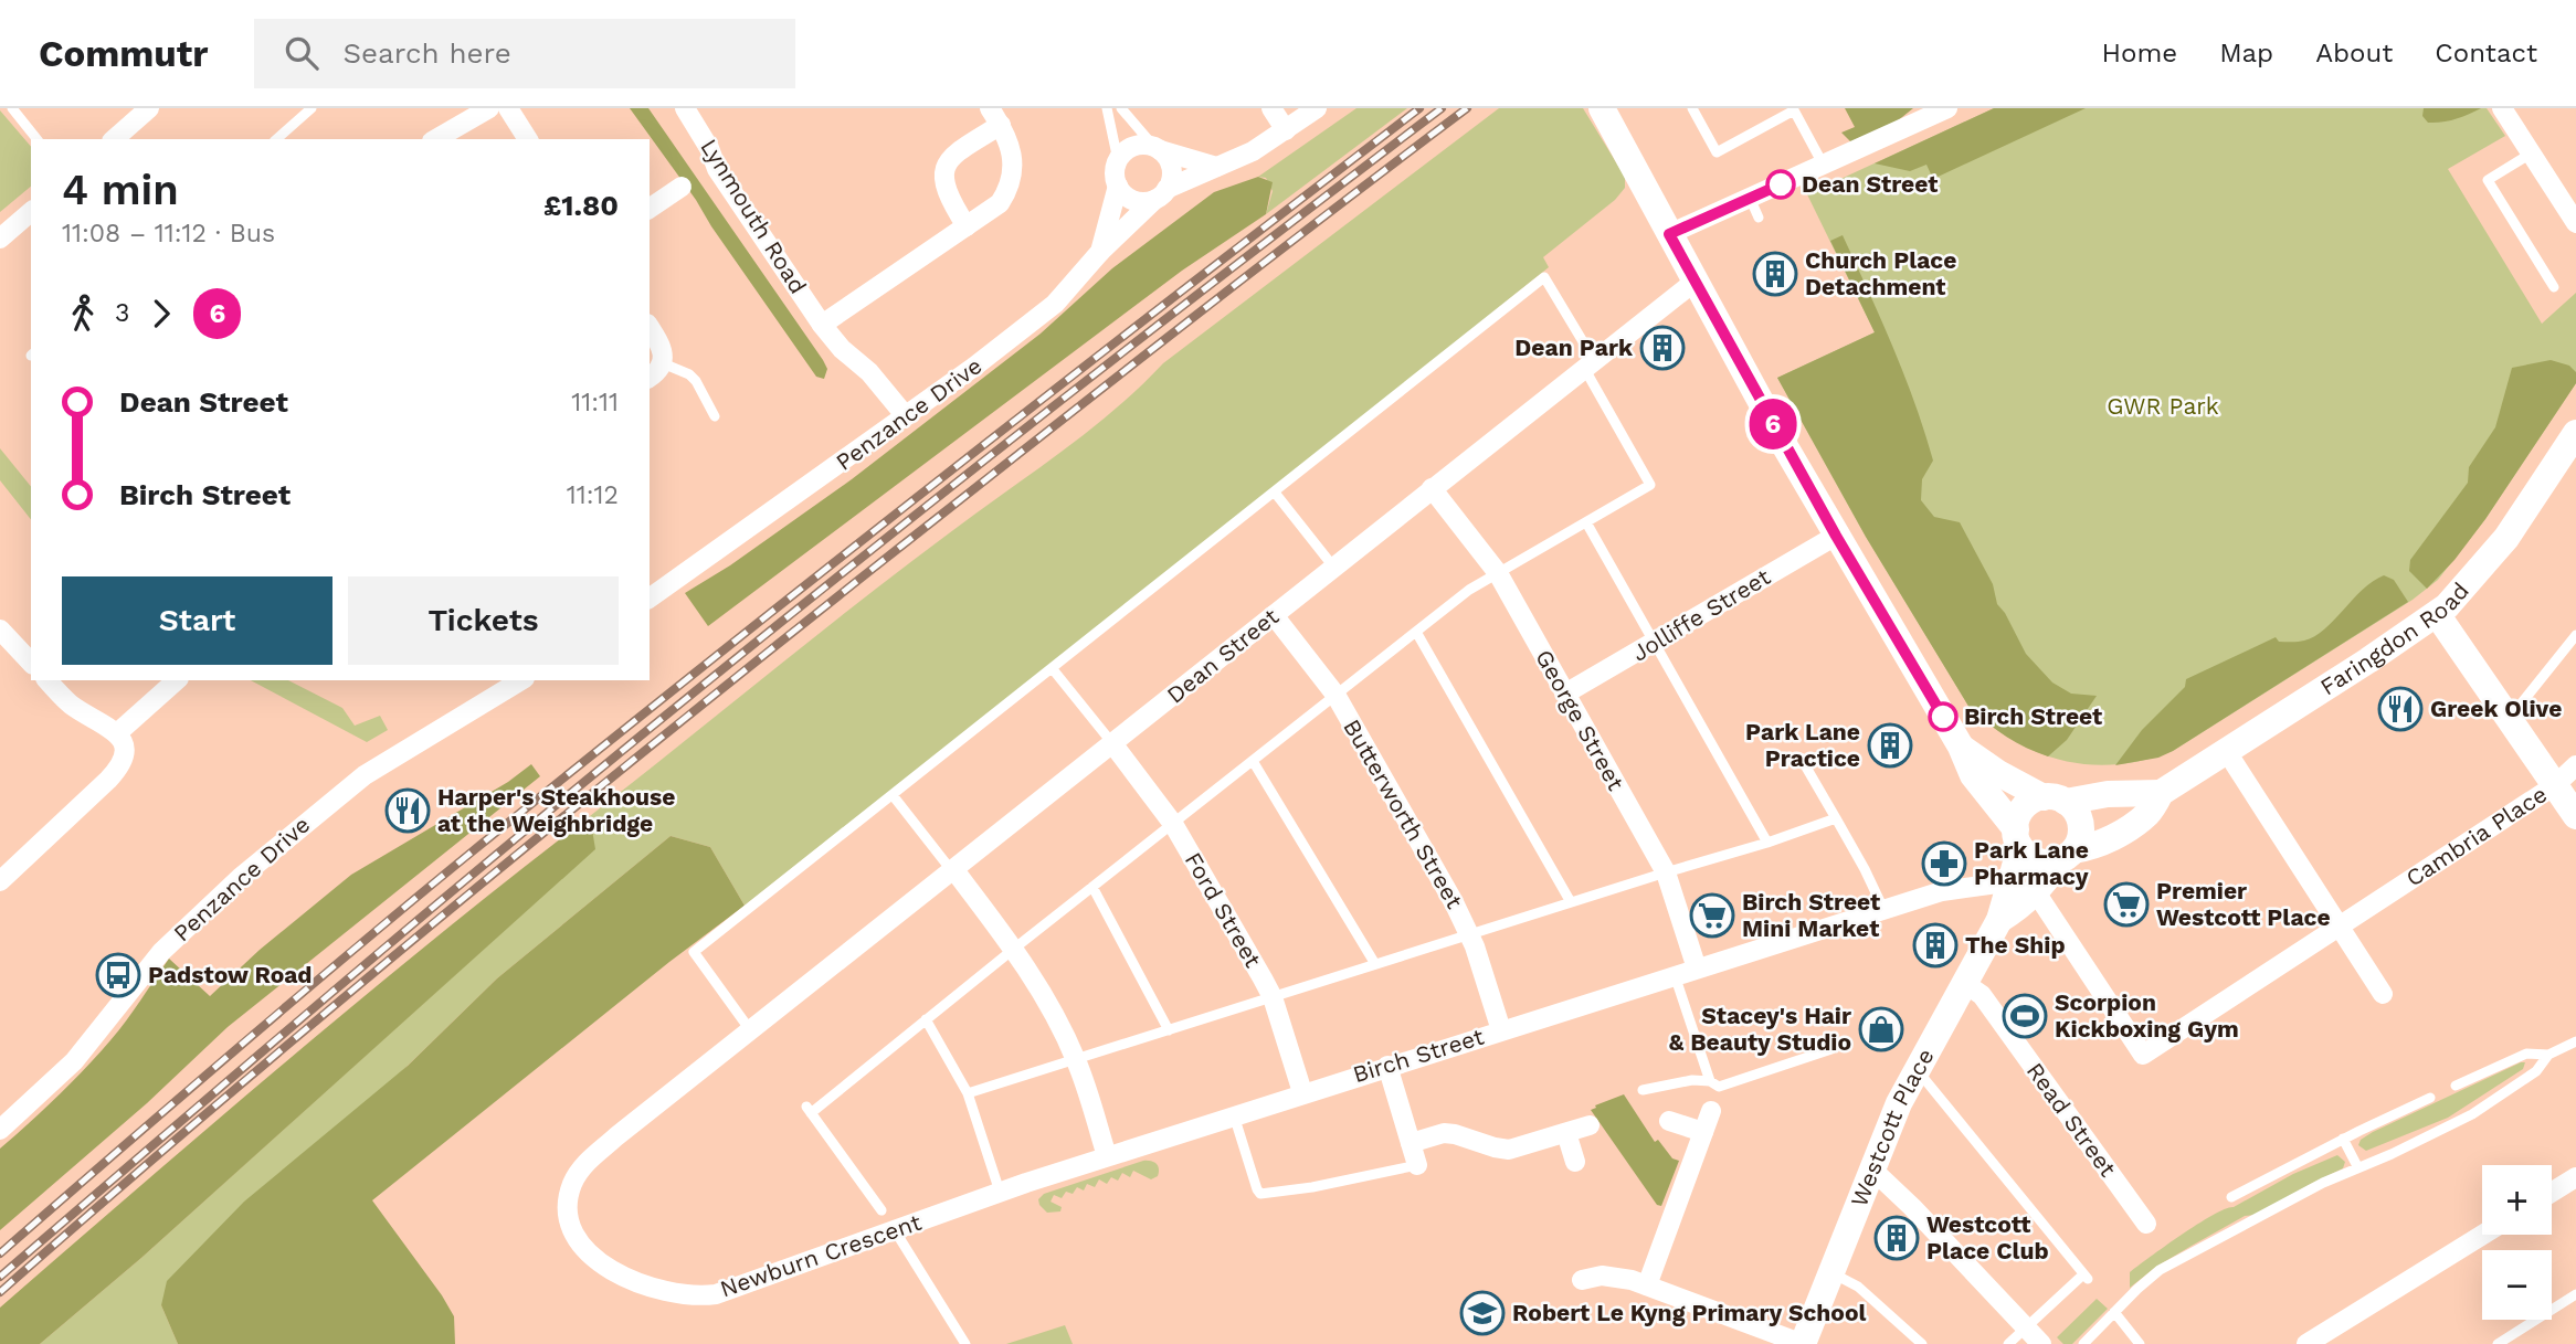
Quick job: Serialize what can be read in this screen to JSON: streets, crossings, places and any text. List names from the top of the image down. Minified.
{"streets":{"main road":["Faringdon Road","Cambria Place","Westcott Place"],"street":["Lynmouth Road","Penzance Drive","Jolliffe Street","Dean Street","George Street","Butterworth Street","Ford Street","Birch Street","Read Street","Newburn Crescent"]},"crossings":[["Lynmouth Road","Penzance Drive"],["Jolliffe Street","George Street"],["Faringdon Road","Cambria Place"],["Faringdon Road","Birch Street"],["Faringdon Road","Westcott Place"],["Dean Street","George Street"],["Dean Street","Butterworth Street"],["Dean Street","Ford Street"],["Dean Street","Newburn Crescent"],["George Street","Birch Street"],["Butterworth Street","Birch Street"],["Cambria Place","Westcott Place"],["Ford Street","Birch Street"],["Birch Street","Westcott Place"],["Birch Street","Newburn Crescent"],["Read Street","Westcott Place"]],"parks":["GWR Park"],"places":{"other":["Dean Street","Birch Street"],"building":["Church Place Detachment","Dean Park","Park Lane Practice","The Ship","Westcott Place Club"],"restaurant":["Greek Olive","Harper's Steakhouse at the Weighbridge"],"pharmacy":["Park Lane Pharmacy"],"supermarket":["Premier Westcott Place","Birch Street Mini Market"],"bus stop":["Padstow Road"],"sports":["Scorpion Kickboxing Gym"],"shop":["Stacey's Hair & Beauty Studio"],"school or university":["Robert Le Kyng Primary School"]},"lines":["bus line 6"],"page":{"header":"Commutr","search":"Search here","nav":["Home","Map","About","Contact"],"on_map":"6","heading":["4 min","11:08 – 11:12 · Bus","£1.80"],"legs":["3","6"],"list":[{"name":"Dean Street","value":"11:11"},{"name":"Birch Street","value":"11:12"}],"buttons":["Start","Tickets"],"map_buttons":["+","−"]}}
